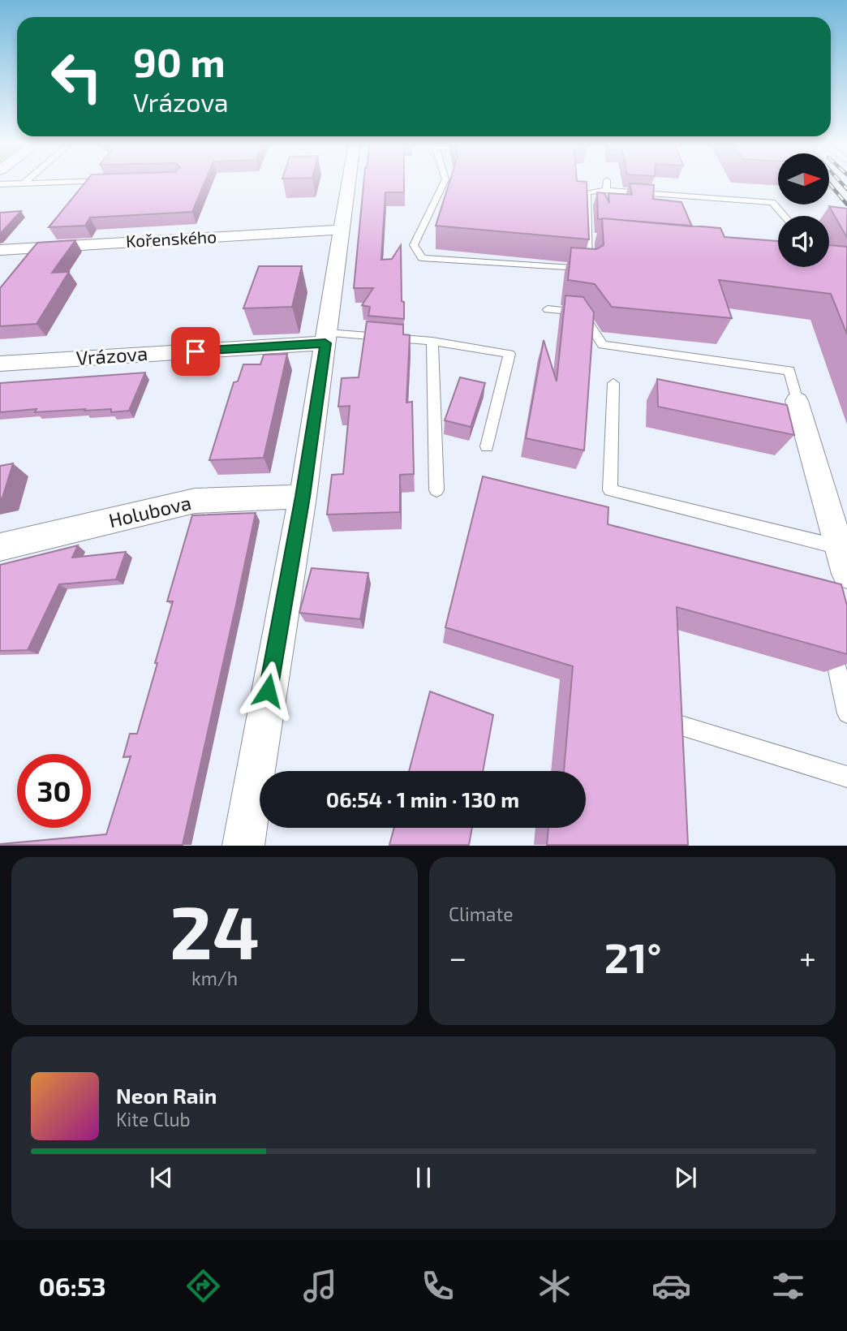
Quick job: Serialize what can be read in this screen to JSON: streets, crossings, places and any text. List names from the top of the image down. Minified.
{"streets":{"street":["Kořenského","Vrázova","Holubova"]},"north":"right","page":{"turn":["90 m","Vrázova"],"limit":"30","trip":"06:54 · 1 min · 130 m","tile":[["24","km/h"],"Climate"],"heat":["−","21°","+"],"song":["Neon Rain","Kite Club"],"tabs":"06:53"}}
